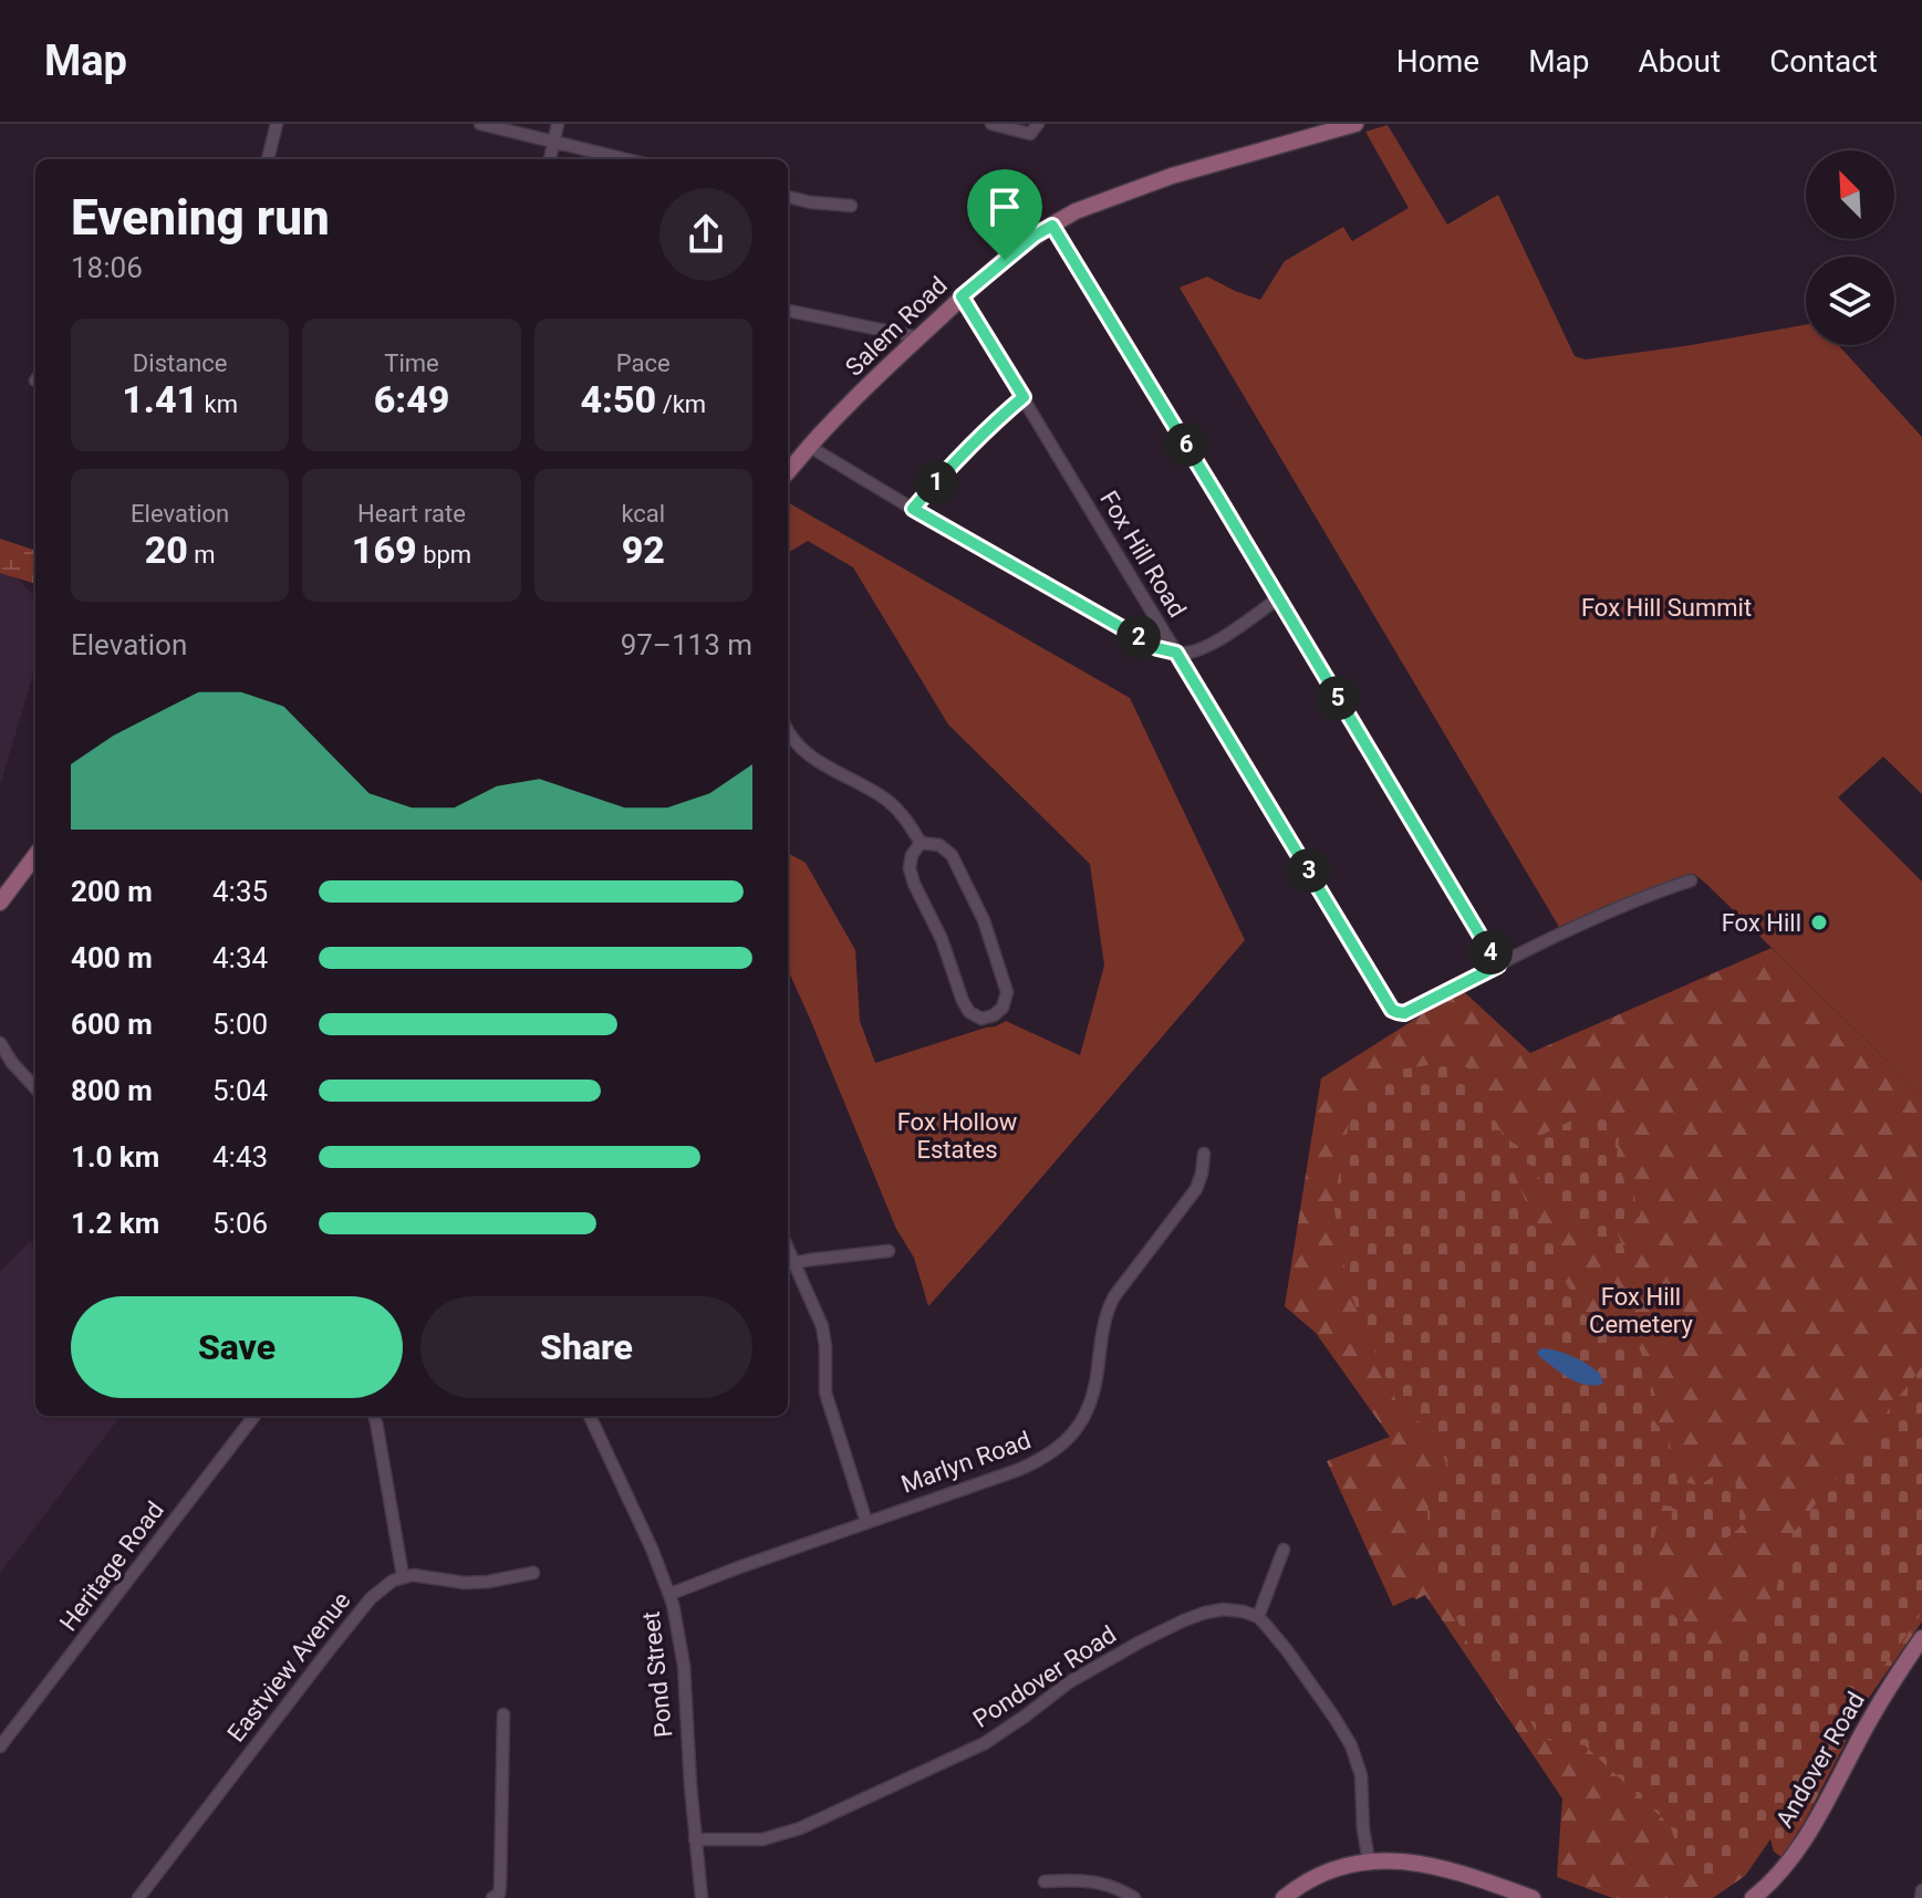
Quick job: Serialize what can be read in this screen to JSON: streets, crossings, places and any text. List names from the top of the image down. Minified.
{"streets":{"main road":["Salem Road","Andover Road"],"street":["Fox Hill Road","Marlyn Road","Heritage Road","Eastview Avenue","Pond Street","Pondover Road"]},"crossings":[["Salem Road","Fox Hill Road"],["Marlyn Road","Pond Street"],["Pond Street","Pondover Road"]],"parks":["Fox Hill Summit","Fox Hollow Estates","Fox Hill Cemetery"],"places":["Fox Hill"],"north":"top left","page":{"header":"Map","nav":["Home","Map","About","Contact"],"heading":["Evening run","18:06"],"stats":[["Distance","1.41 km"],["Time","6:49"],["Pace","4:50 /km"],["Elevation","20 m"],["Heart rate","169 bpm"],["kcal","92"]],"pins":["6","1","2","5","3","4"],"chart":["Elevation","97–113 m"],"list":[{"name":"200 m","note":"4:35"},{"name":"400 m","note":"4:34"},{"name":"600 m","note":"5:00"},{"name":"800 m","note":"5:04"},{"name":"1.0 km","note":"4:43"},{"name":"1.2 km","note":"5:06"}],"buttons":["Save","Share"]}}
